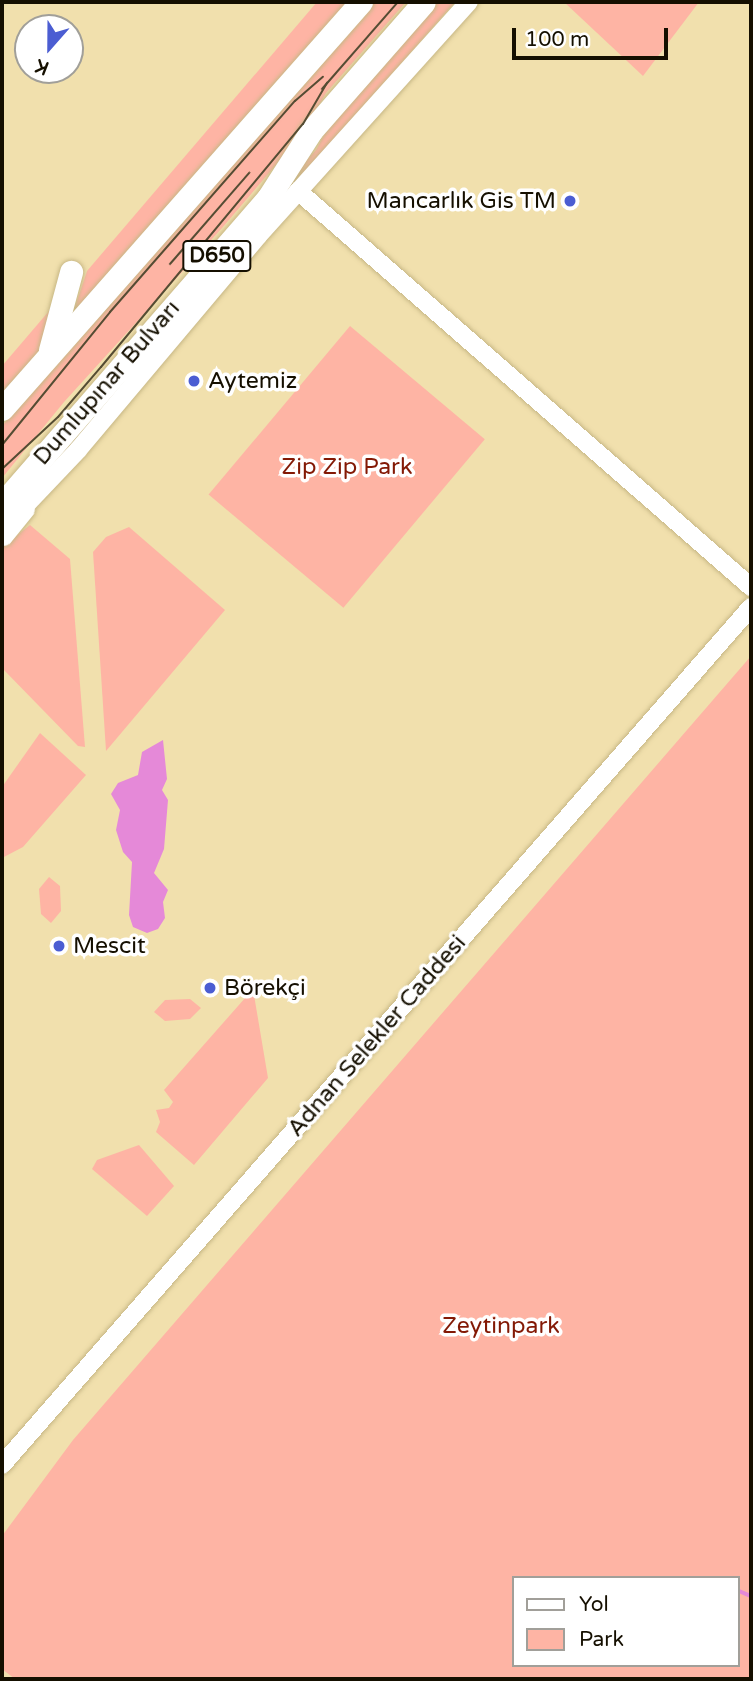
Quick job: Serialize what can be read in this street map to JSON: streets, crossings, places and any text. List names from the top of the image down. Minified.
{"streets":{"highway":["D650","Dumlupınar Bulvarı"],"street":["Adnan Selekler Caddesi"]},"parks":["Zip Zip Park","Zeytinpark"],"places":["Mancarlık Gis TM","Aytemiz","Mescit","Börekçi"],"legend":["Yol","Park"],"scale_bar":"100 m","north":"bottom"}
